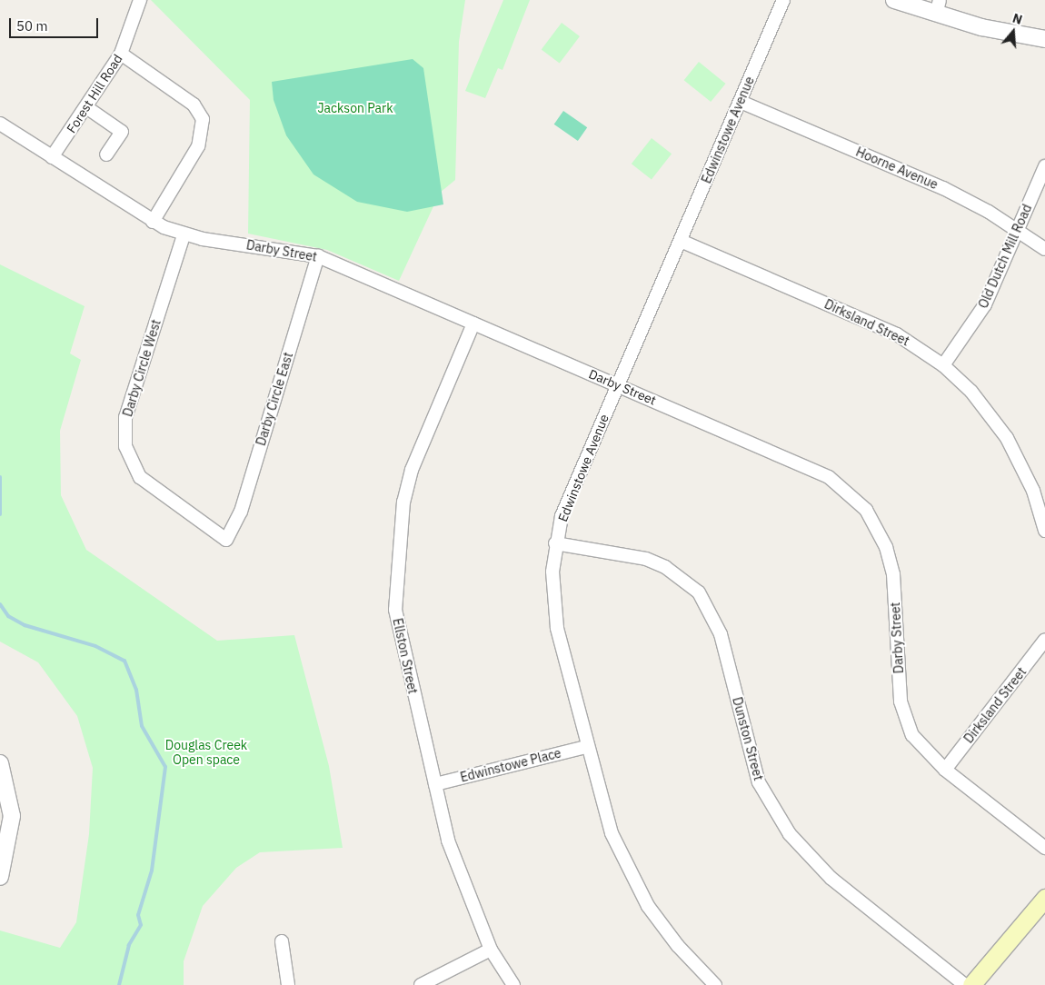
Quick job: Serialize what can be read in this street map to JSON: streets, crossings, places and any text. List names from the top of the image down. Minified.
{"streets":{"street":["Forest Hill Road","Edwinstowe Avenue","Hoorne Avenue","Darby Street","Old Dutch Mill Road","Dirksland Street","Darby Circle West","Darby Circle East","Ellston Street","Dunston Street","Edwinstowe Place"]},"crossings":[["Forest Hill Road","Darby Street"],["Edwinstowe Avenue","Hoorne Avenue"],["Edwinstowe Avenue","Darby Street"],["Edwinstowe Avenue","Dirksland Street"],["Edwinstowe Avenue","Dunston Street"],["Edwinstowe Avenue","Edwinstowe Place"],["Hoorne Avenue","Old Dutch Mill Road"],["Darby Street","Dirksland Street"],["Darby Street","Darby Circle West"],["Darby Street","Darby Circle East"],["Darby Street","Ellston Street"],["Old Dutch Mill Road","Dirksland Street"],["Darby Circle West","Darby Circle East"],["Ellston Street","Edwinstowe Place"]],"parks":["Jackson Park","Douglas Creek Open space"],"scale_bar":"50 m","north":"top"}
